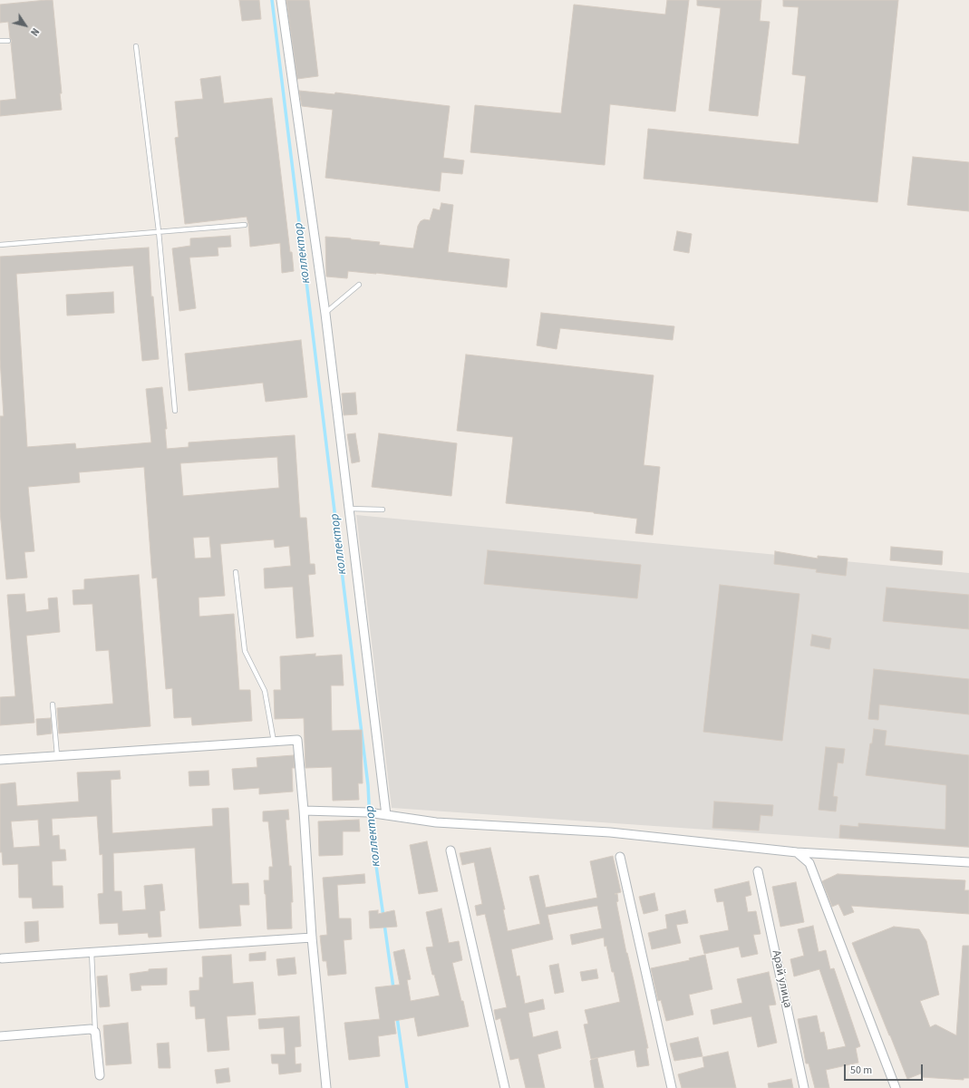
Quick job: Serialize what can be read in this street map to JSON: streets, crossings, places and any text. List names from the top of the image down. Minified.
{"streets":{"street":["Арай улица"]},"water":["коллектор"],"scale_bar":"50 m","north":"bottom right"}
